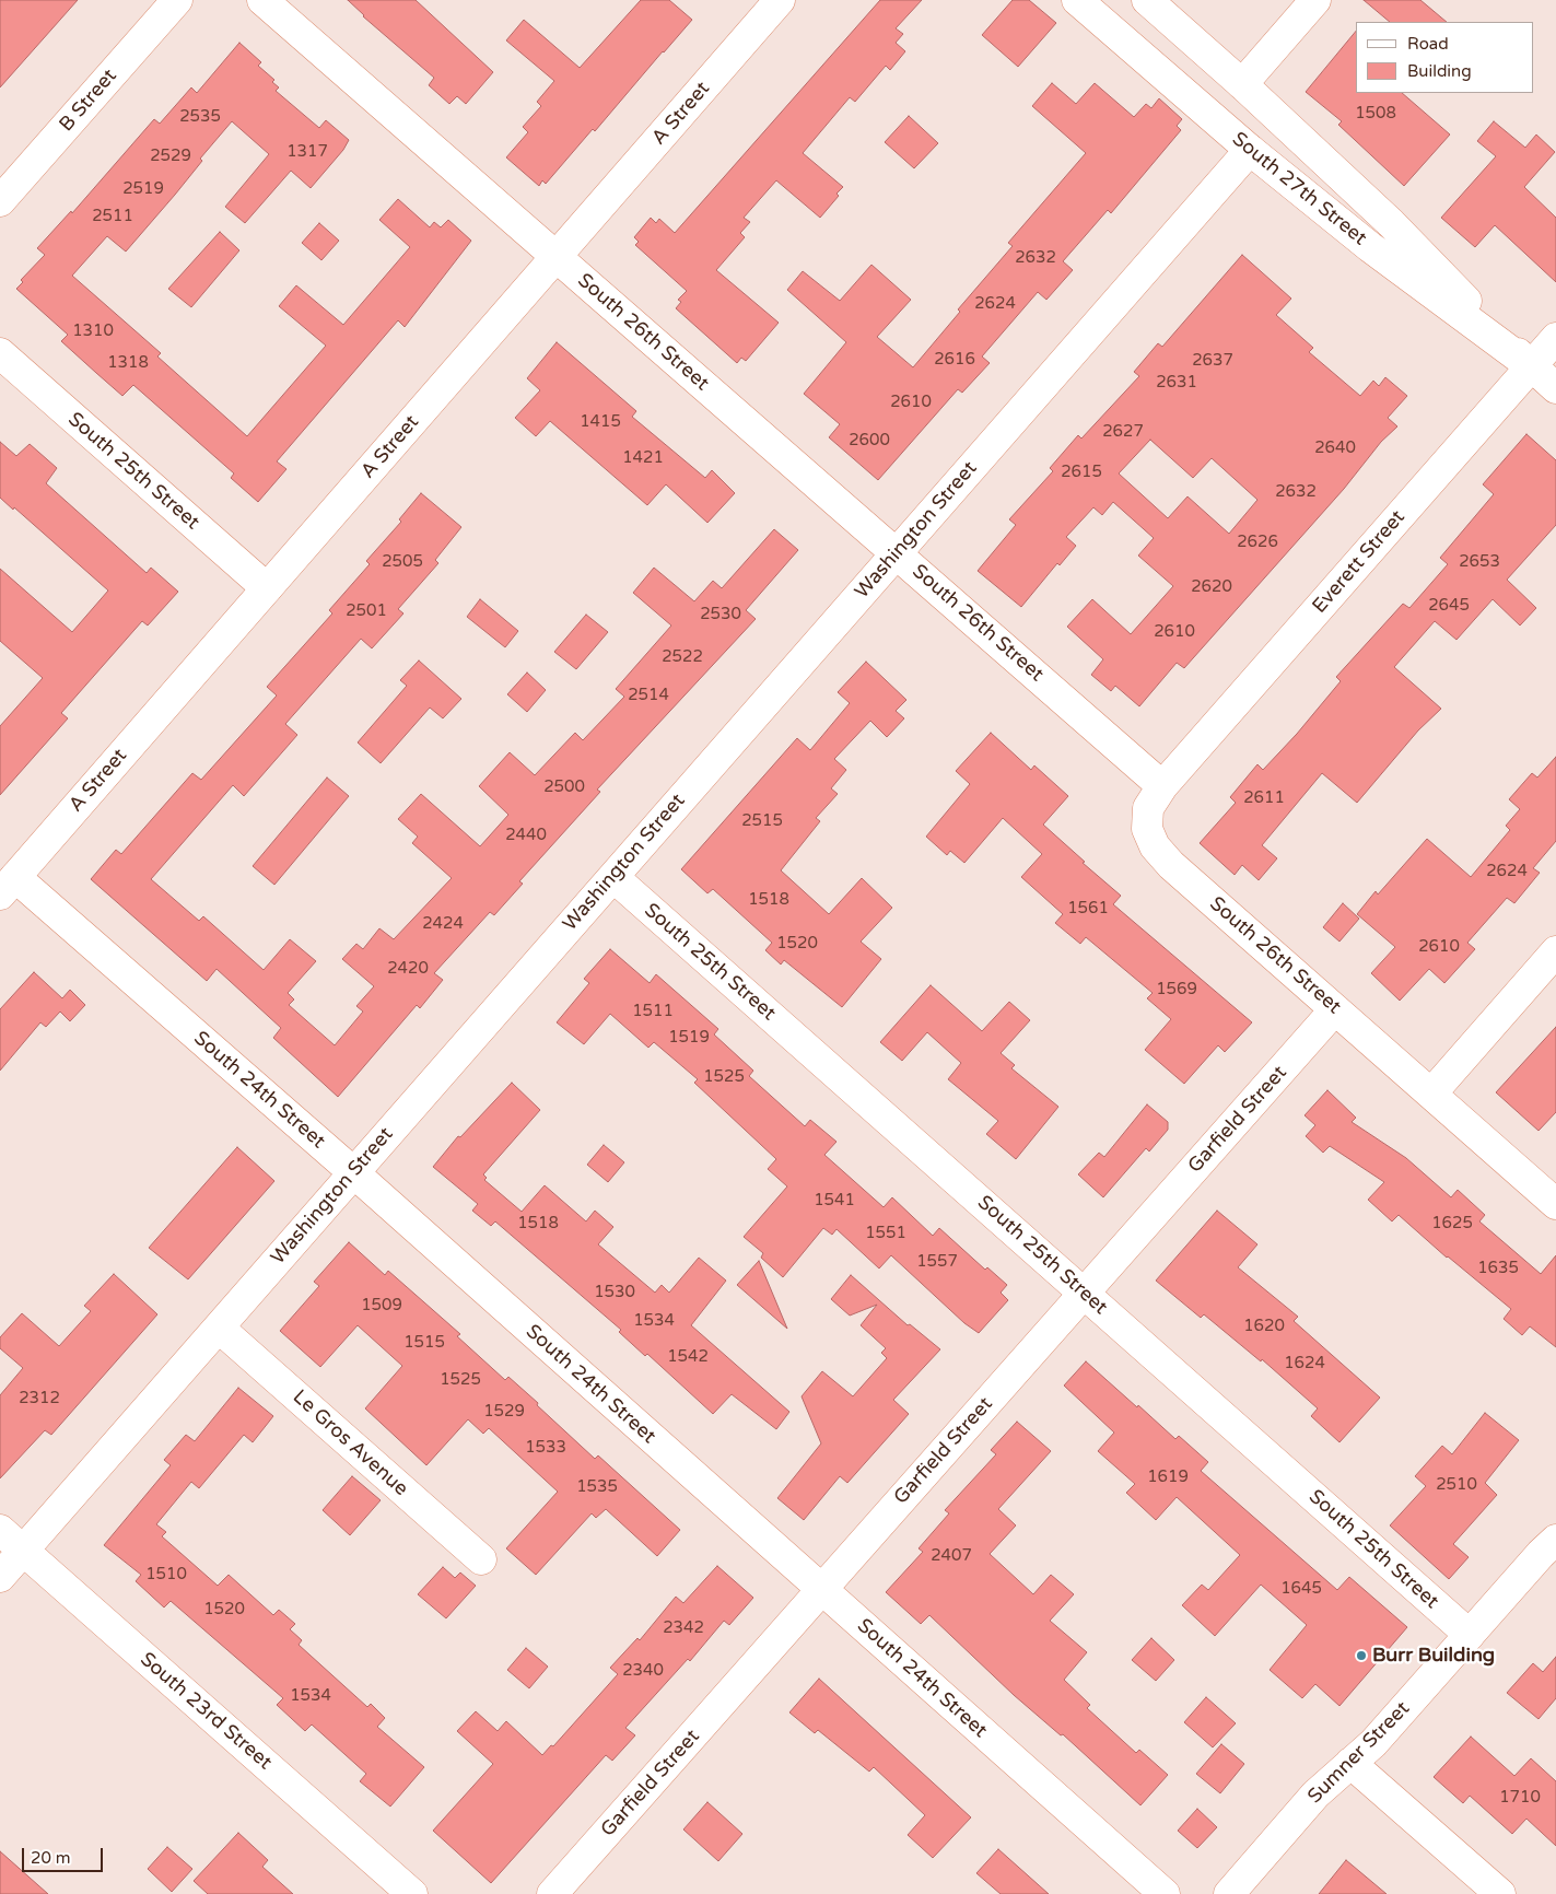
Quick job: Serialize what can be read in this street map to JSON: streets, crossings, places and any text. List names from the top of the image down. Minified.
{"streets":{"street":["B Street","A Street","South 27th Street","South 26th Street","South 25th Street","Washington Street","Everett Street","South 24th Street","Garfield Street","Le Gros Avenue","South 23rd Street","Sumner Street"]},"crossings":[["A Street","South 26th Street"],["A Street","South 25th Street"],["A Street","South 24th Street"],["South 27th Street","Washington Street"],["South 27th Street","Everett Street"],["South 26th Street","Washington Street"],["South 26th Street","Everett Street"],["South 26th Street","Garfield Street"],["South 25th Street","Washington Street"],["South 25th Street","Garfield Street"],["South 25th Street","Sumner Street"],["Washington Street","South 24th Street"],["Washington Street","Le Gros Avenue"],["Washington Street","South 23rd Street"],["South 24th Street","Garfield Street"]],"places":["Burr Building"],"house_numbers":["1508","2535","1317","2529","2519","2511","2632","2624","1310","2616","2637","1318","2631","2610","1415","2627","2600","2640","1421","2615","2632","2626","2505","2653","2620","2645","2501","2530","2610","2522","2514","2500","2611","2515","2440","2624","1518","1561","2424","1520","2610","2420","1569","1511","1519","1525","1541","1518","1625","1551","1557","1635","1530","1509","1534","1620","1515","1542","1624","1525","2312","1529","1533","1619","2510","1535","2407","1510","1645","1520","2342","2340","1534","1710"],"legend":["Road","Building"],"scale_bar":"20 m"}
